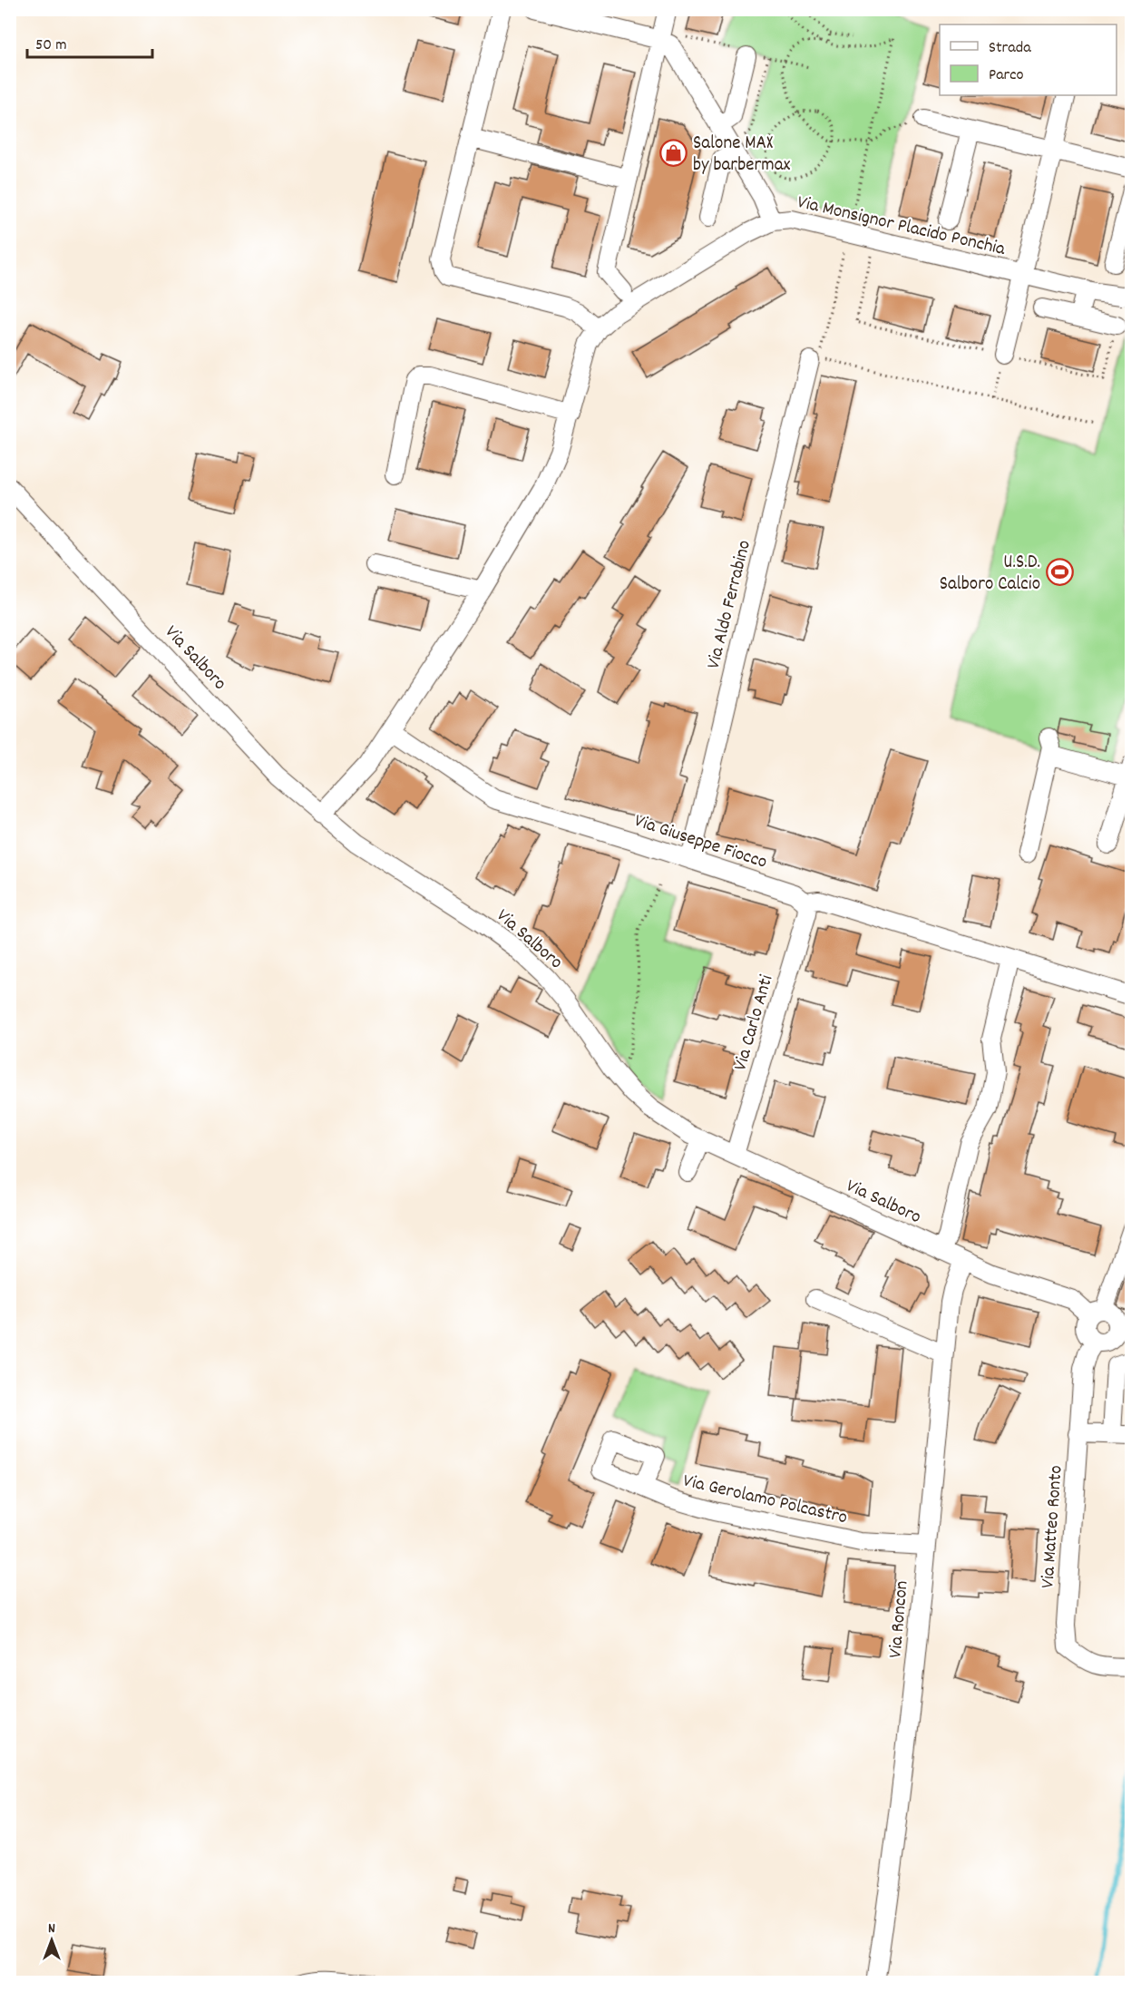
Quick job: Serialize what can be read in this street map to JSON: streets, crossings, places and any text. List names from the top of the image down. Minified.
{"streets":{"street":["Via Monsignor Placido Ponchia","Via Aldo Ferrabino","Via Salboro","Via Giuseppe Fiocco","Via Carlo Anti","Via Gerolamo Polcastro","Via Matteo Ronto","Via Roncon"]},"crossings":[["Via Monsignor Placido Ponchia","Via Salboro"],["Via Monsignor Placido Ponchia","Via Giuseppe Fiocco"],["Via Aldo Ferrabino","Via Giuseppe Fiocco"],["Via Salboro","Via Carlo Anti"],["Via Salboro","Via Matteo Ronto"],["Via Salboro","Via Roncon"],["Via Giuseppe Fiocco","Via Carlo Anti"],["Via Gerolamo Polcastro","Via Roncon"]],"places":{"shop":["Salone MAX by barbermax"],"sports":["U.S.D. Salboro Calcio"]},"legend":["Strada","Parco"],"scale_bar":"50 m","north":"top"}
